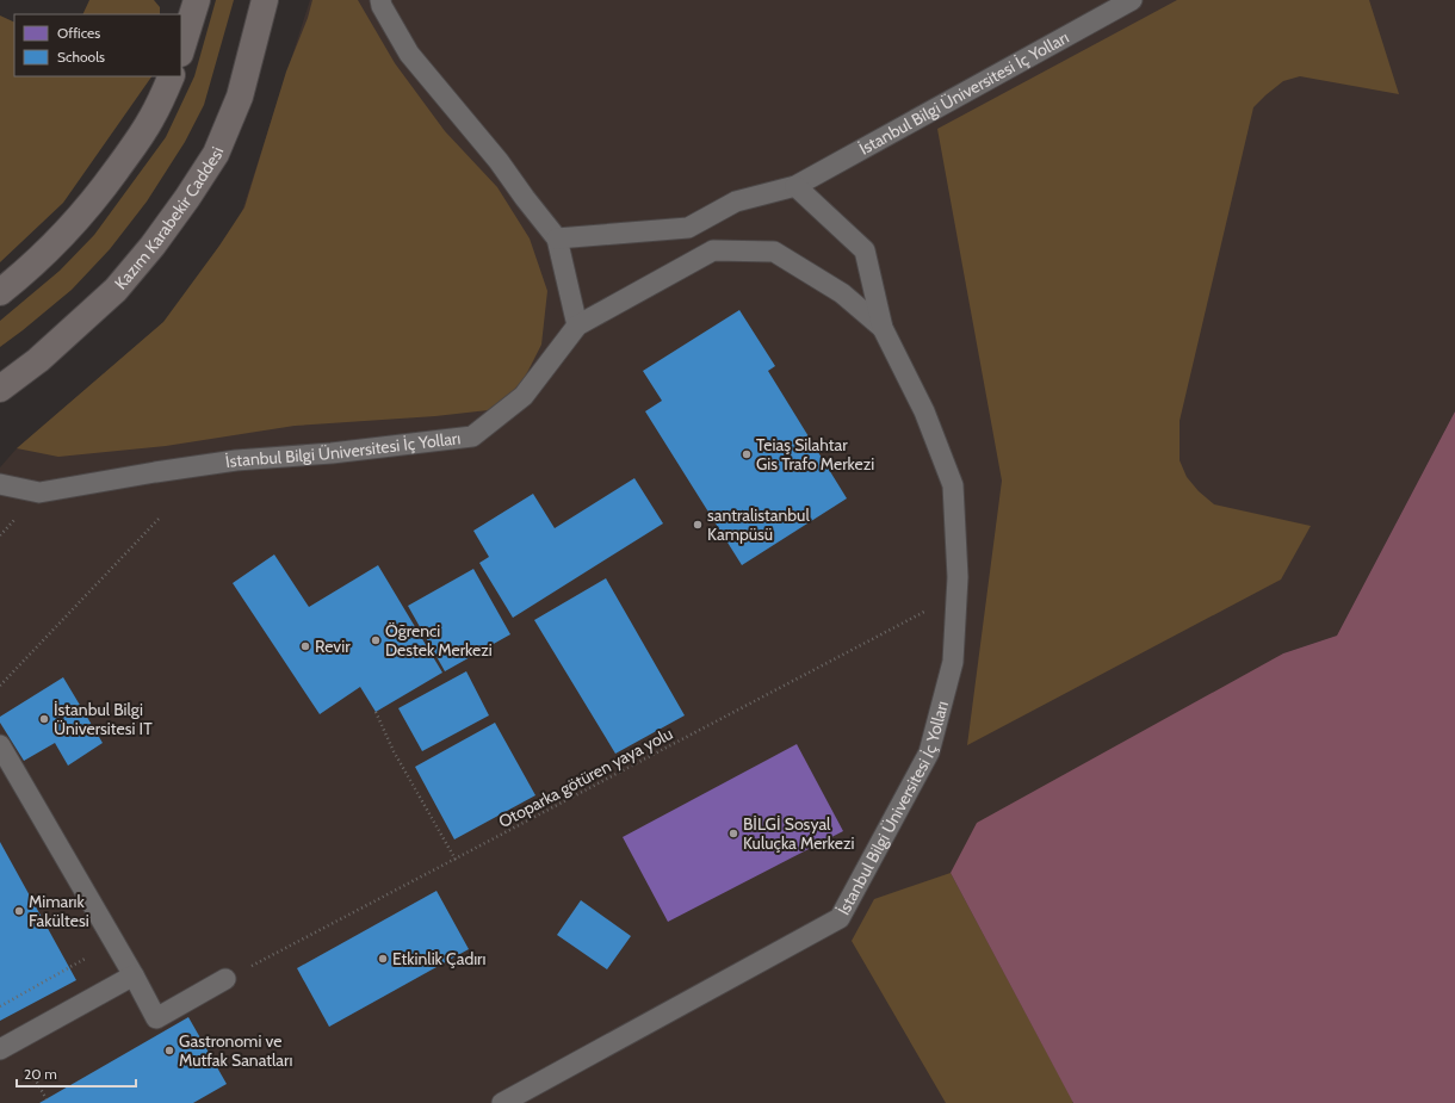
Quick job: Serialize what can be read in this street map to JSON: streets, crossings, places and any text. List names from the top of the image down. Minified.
{"streets":{"main road":["Kazım Karabekir Caddesi"],"lane":["İstanbul Bilgi Üniversitesi İç Yolları"],"path":["Otoparka götüren yaya yolu"]},"crossings":[["İstanbul Bilgi Üniversitesi İç Yolları","Otoparka götüren yaya yolu"]],"places":["Teiaş Silahtar Gis Trafo Merkezi","santralistanbul Kampüsü","Öğrenci Destek Merkezi","Revir","İstanbul Bilgi Üniversitesi IT","BİLGİ Sosyal Kuluçka Merkezi","Mimarık Fakültesi","Etkinlik Çadırı","Gastronomi ve Mutfak Sanatları"],"legend":["Offices","Schools"],"scale_bar":"20 m"}
